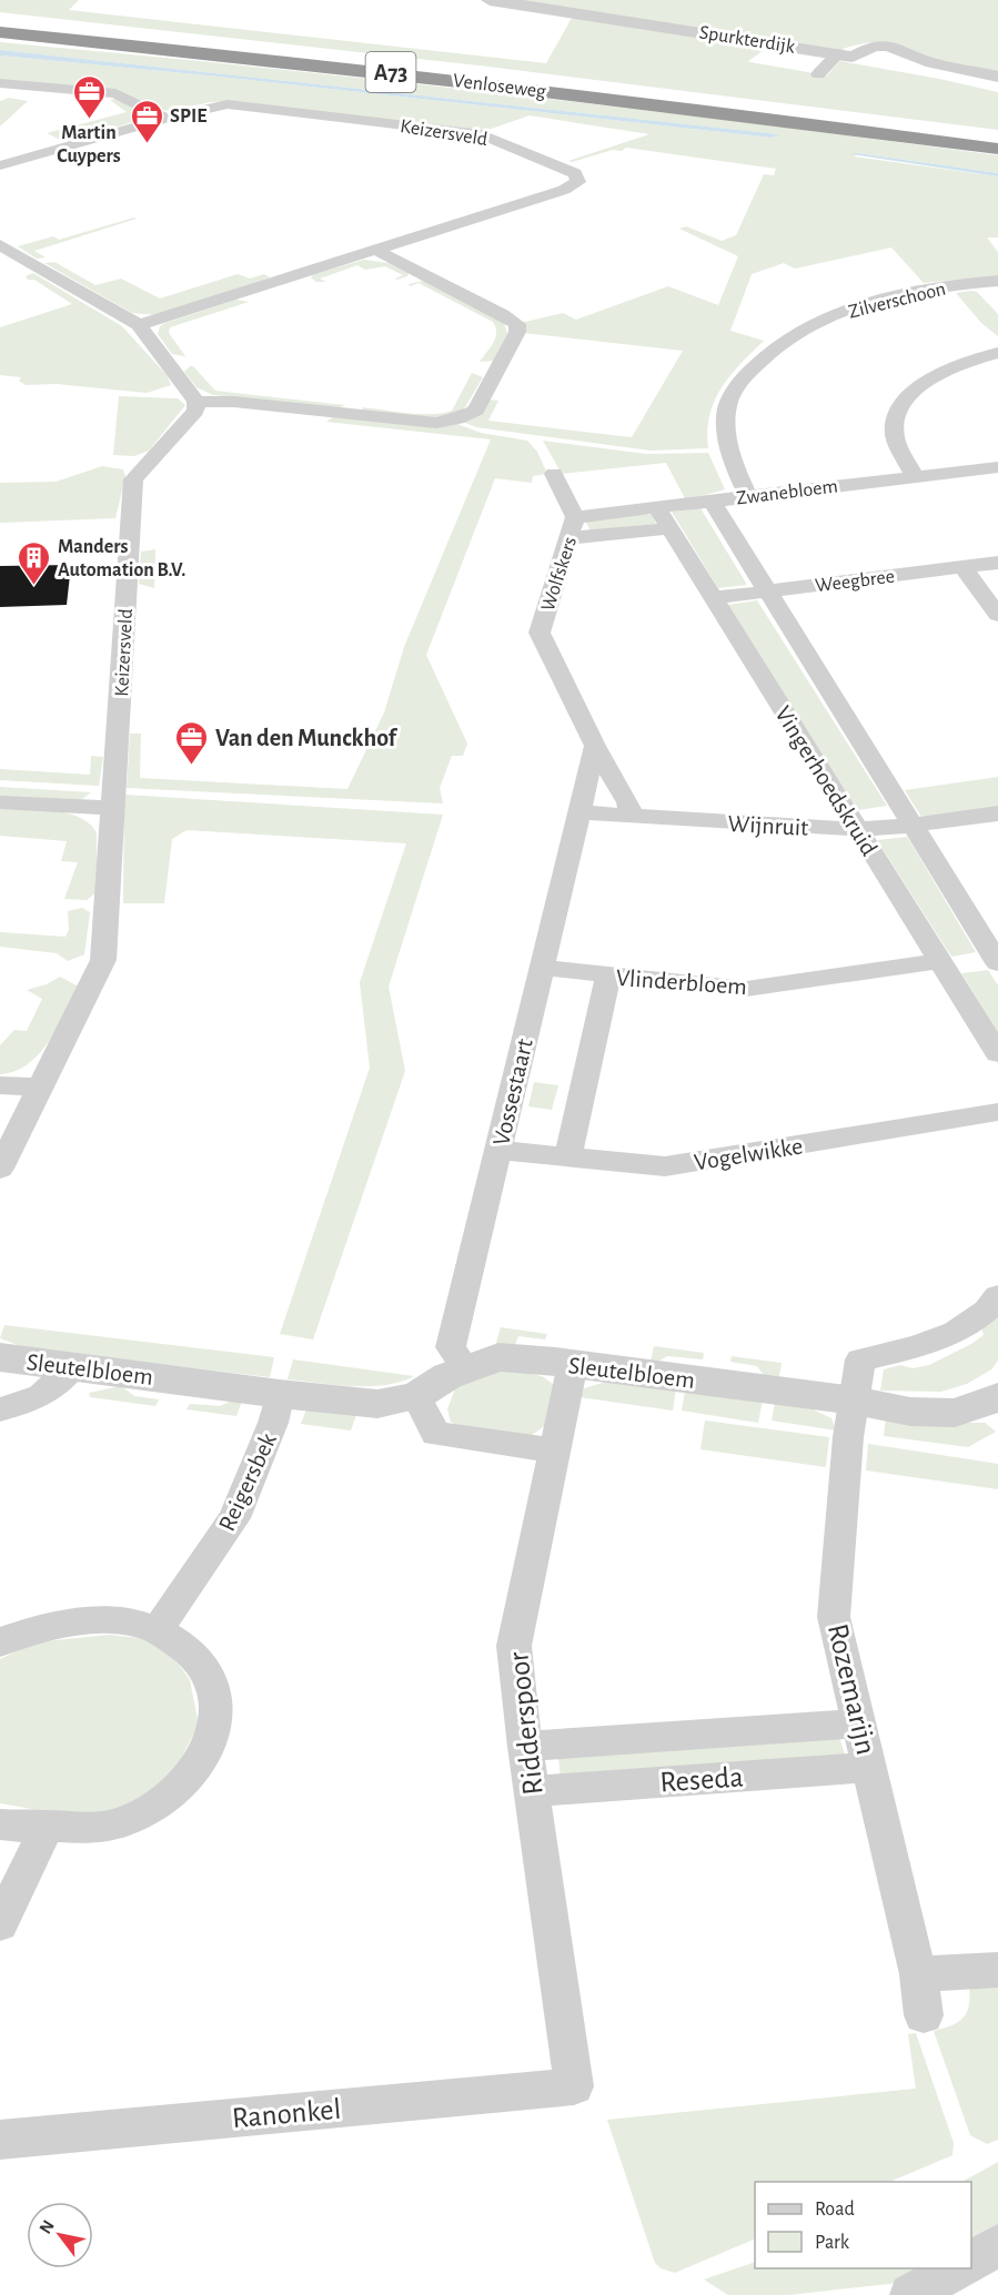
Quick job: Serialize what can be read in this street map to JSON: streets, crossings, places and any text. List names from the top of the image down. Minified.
{"streets":{"highway":["A73","Venloseweg"],"street":["Spurkterdijk","Keizersveld","Zilverschoon","Zwanebloem","Wolfskers","Weegbree","Vingerhoedskruid","Wijnruit","Vlinderbloem","Vossestaart","Vogelwikke","Sleutelbloem","Reigersbek","Rozemarijn","Ridderspoor","Reseda","Ranonkel"]},"crossings":[["Zilverschoon","Zwanebloem"],["Zwanebloem","Wolfskers"],["Zwanebloem","Vingerhoedskruid"],["Wolfskers","Wijnruit"],["Weegbree","Vingerhoedskruid"],["Vingerhoedskruid","Wijnruit"],["Vingerhoedskruid","Vlinderbloem"],["Wijnruit","Vossestaart"],["Vlinderbloem","Vossestaart"],["Vossestaart","Vogelwikke"],["Vossestaart","Sleutelbloem"],["Sleutelbloem","Reigersbek"],["Sleutelbloem","Rozemarijn"],["Sleutelbloem","Ridderspoor"],["Rozemarijn","Reseda"],["Ridderspoor","Reseda"],["Ridderspoor","Ranonkel"]],"places":{"office":["Martin Cuypers","SPIE","Van den Munckhof"],"building":["Manders Automation B.V."]},"legend":["Road","Park"],"north":"top left"}
